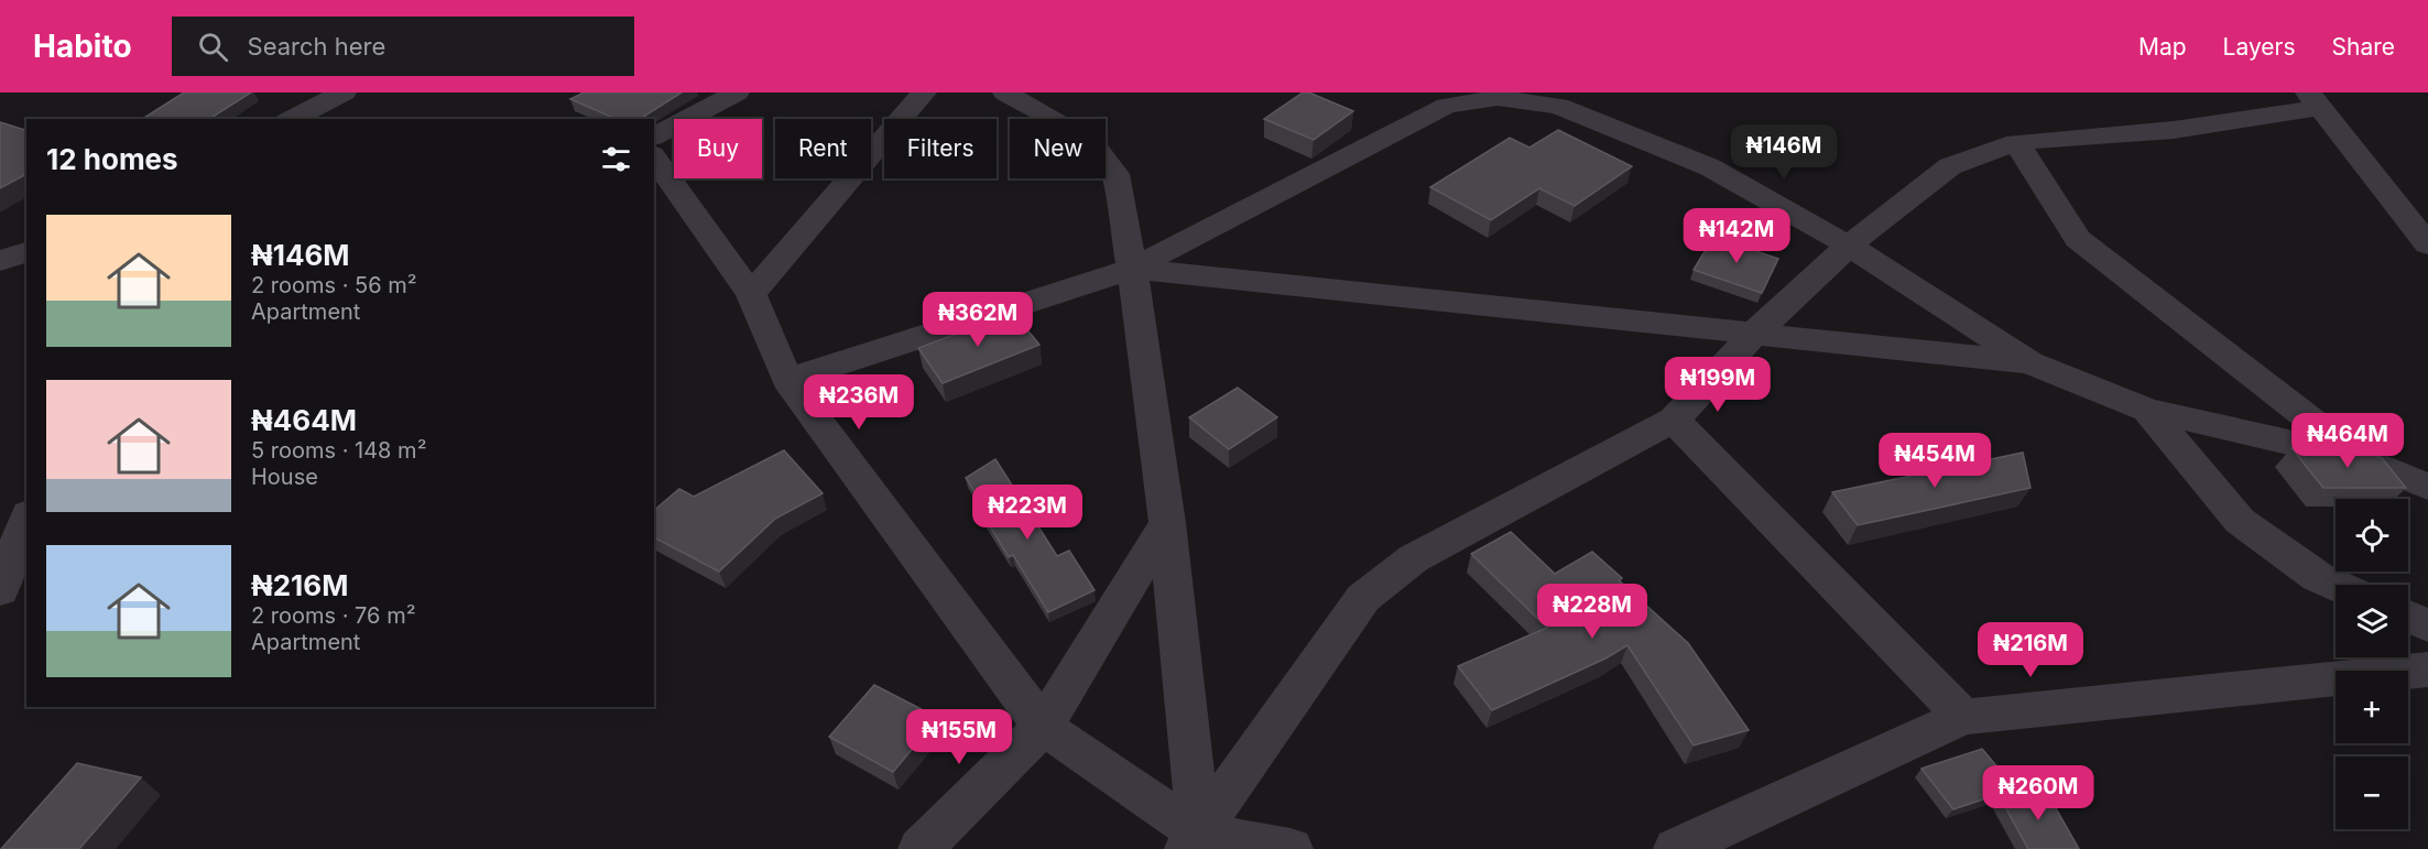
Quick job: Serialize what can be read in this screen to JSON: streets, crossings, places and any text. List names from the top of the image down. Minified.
{"page":{"header":"Habito","search":"Search here","nav":["Map","Layers","Share"],"chip":["Buy","Rent","Filters","New"],"heading":"12 homes","price":["₦146M","₦142M","₦362M","₦199M","₦236M","₦464M","₦454M","₦223M","₦228M","₦216M","₦155M","₦260M"],"list":[{"name":"₦146M","note":"2 rooms · 56 m² · Apartment"},{"name":"₦464M","note":"5 rooms · 148 m² · House"},{"name":"₦216M","note":"2 rooms · 76 m² · Apartment"}],"map_buttons":["+","−"]}}
